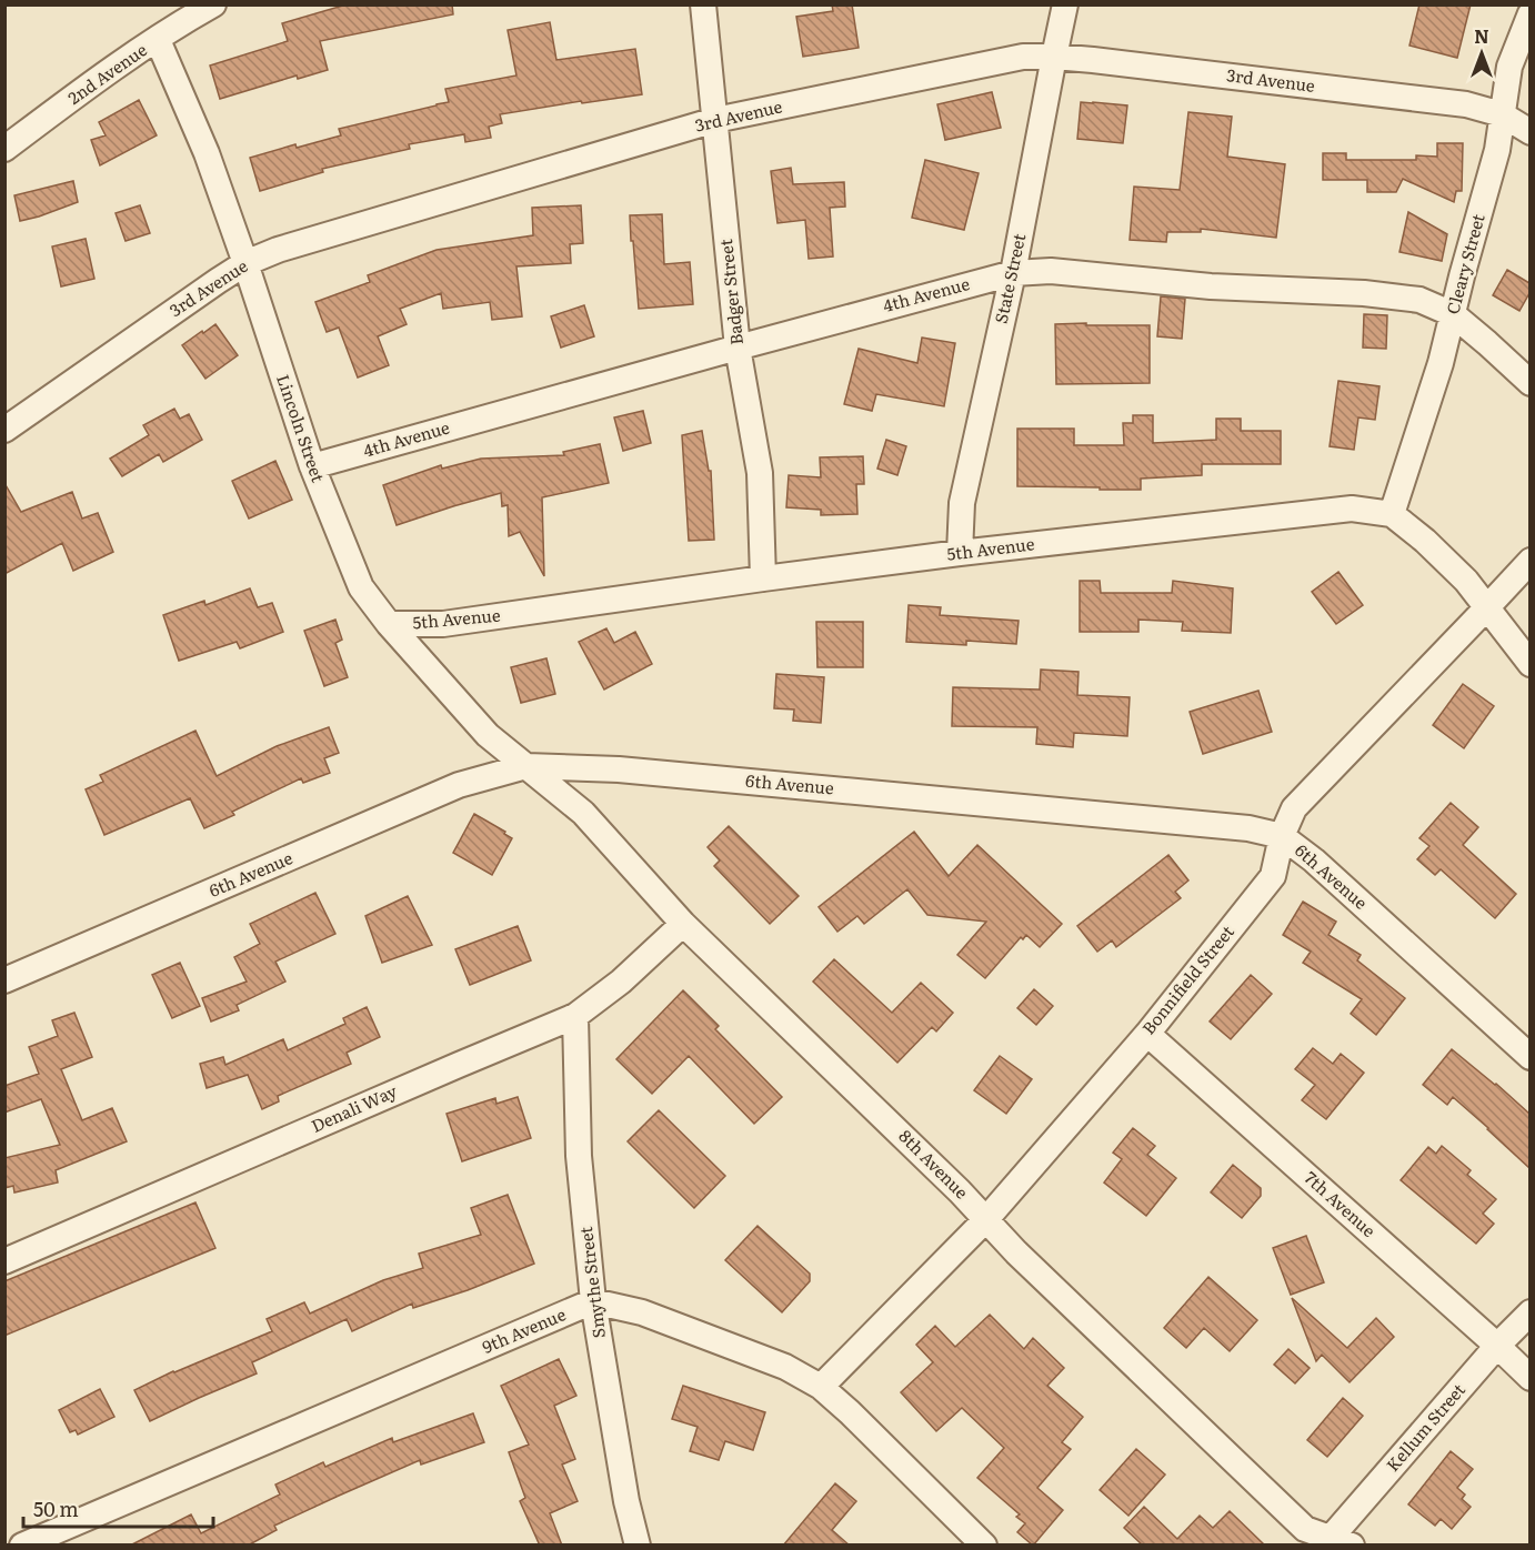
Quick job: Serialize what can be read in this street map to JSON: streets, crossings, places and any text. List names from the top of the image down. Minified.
{"streets":{"street":["2nd Avenue","3rd Avenue","Cleary Street","State Street","Badger Street","4th Avenue","Lincoln Street","5th Avenue","6th Avenue","Bonnifield Street","Denali Way","8th Avenue","7th Avenue","Smythe Street","9th Avenue","Kellum Street"]},"crossings":[["2nd Avenue","Lincoln Street"],["3rd Avenue","Cleary Street"],["3rd Avenue","State Street"],["3rd Avenue","Badger Street"],["3rd Avenue","Lincoln Street"],["Cleary Street","4th Avenue"],["Cleary Street","5th Avenue"],["State Street","4th Avenue"],["State Street","5th Avenue"],["Badger Street","4th Avenue"],["Badger Street","5th Avenue"],["4th Avenue","Lincoln Street"],["Lincoln Street","5th Avenue"],["Lincoln Street","6th Avenue"],["Lincoln Street","8th Avenue"],["6th Avenue","Bonnifield Street"],["6th Avenue","8th Avenue"],["Bonnifield Street","8th Avenue"],["Bonnifield Street","7th Avenue"],["Denali Way","8th Avenue"],["Denali Way","Smythe Street"],["8th Avenue","Kellum Street"],["7th Avenue","Kellum Street"],["Smythe Street","9th Avenue"]],"scale_bar":"50 m","north":"top"}
